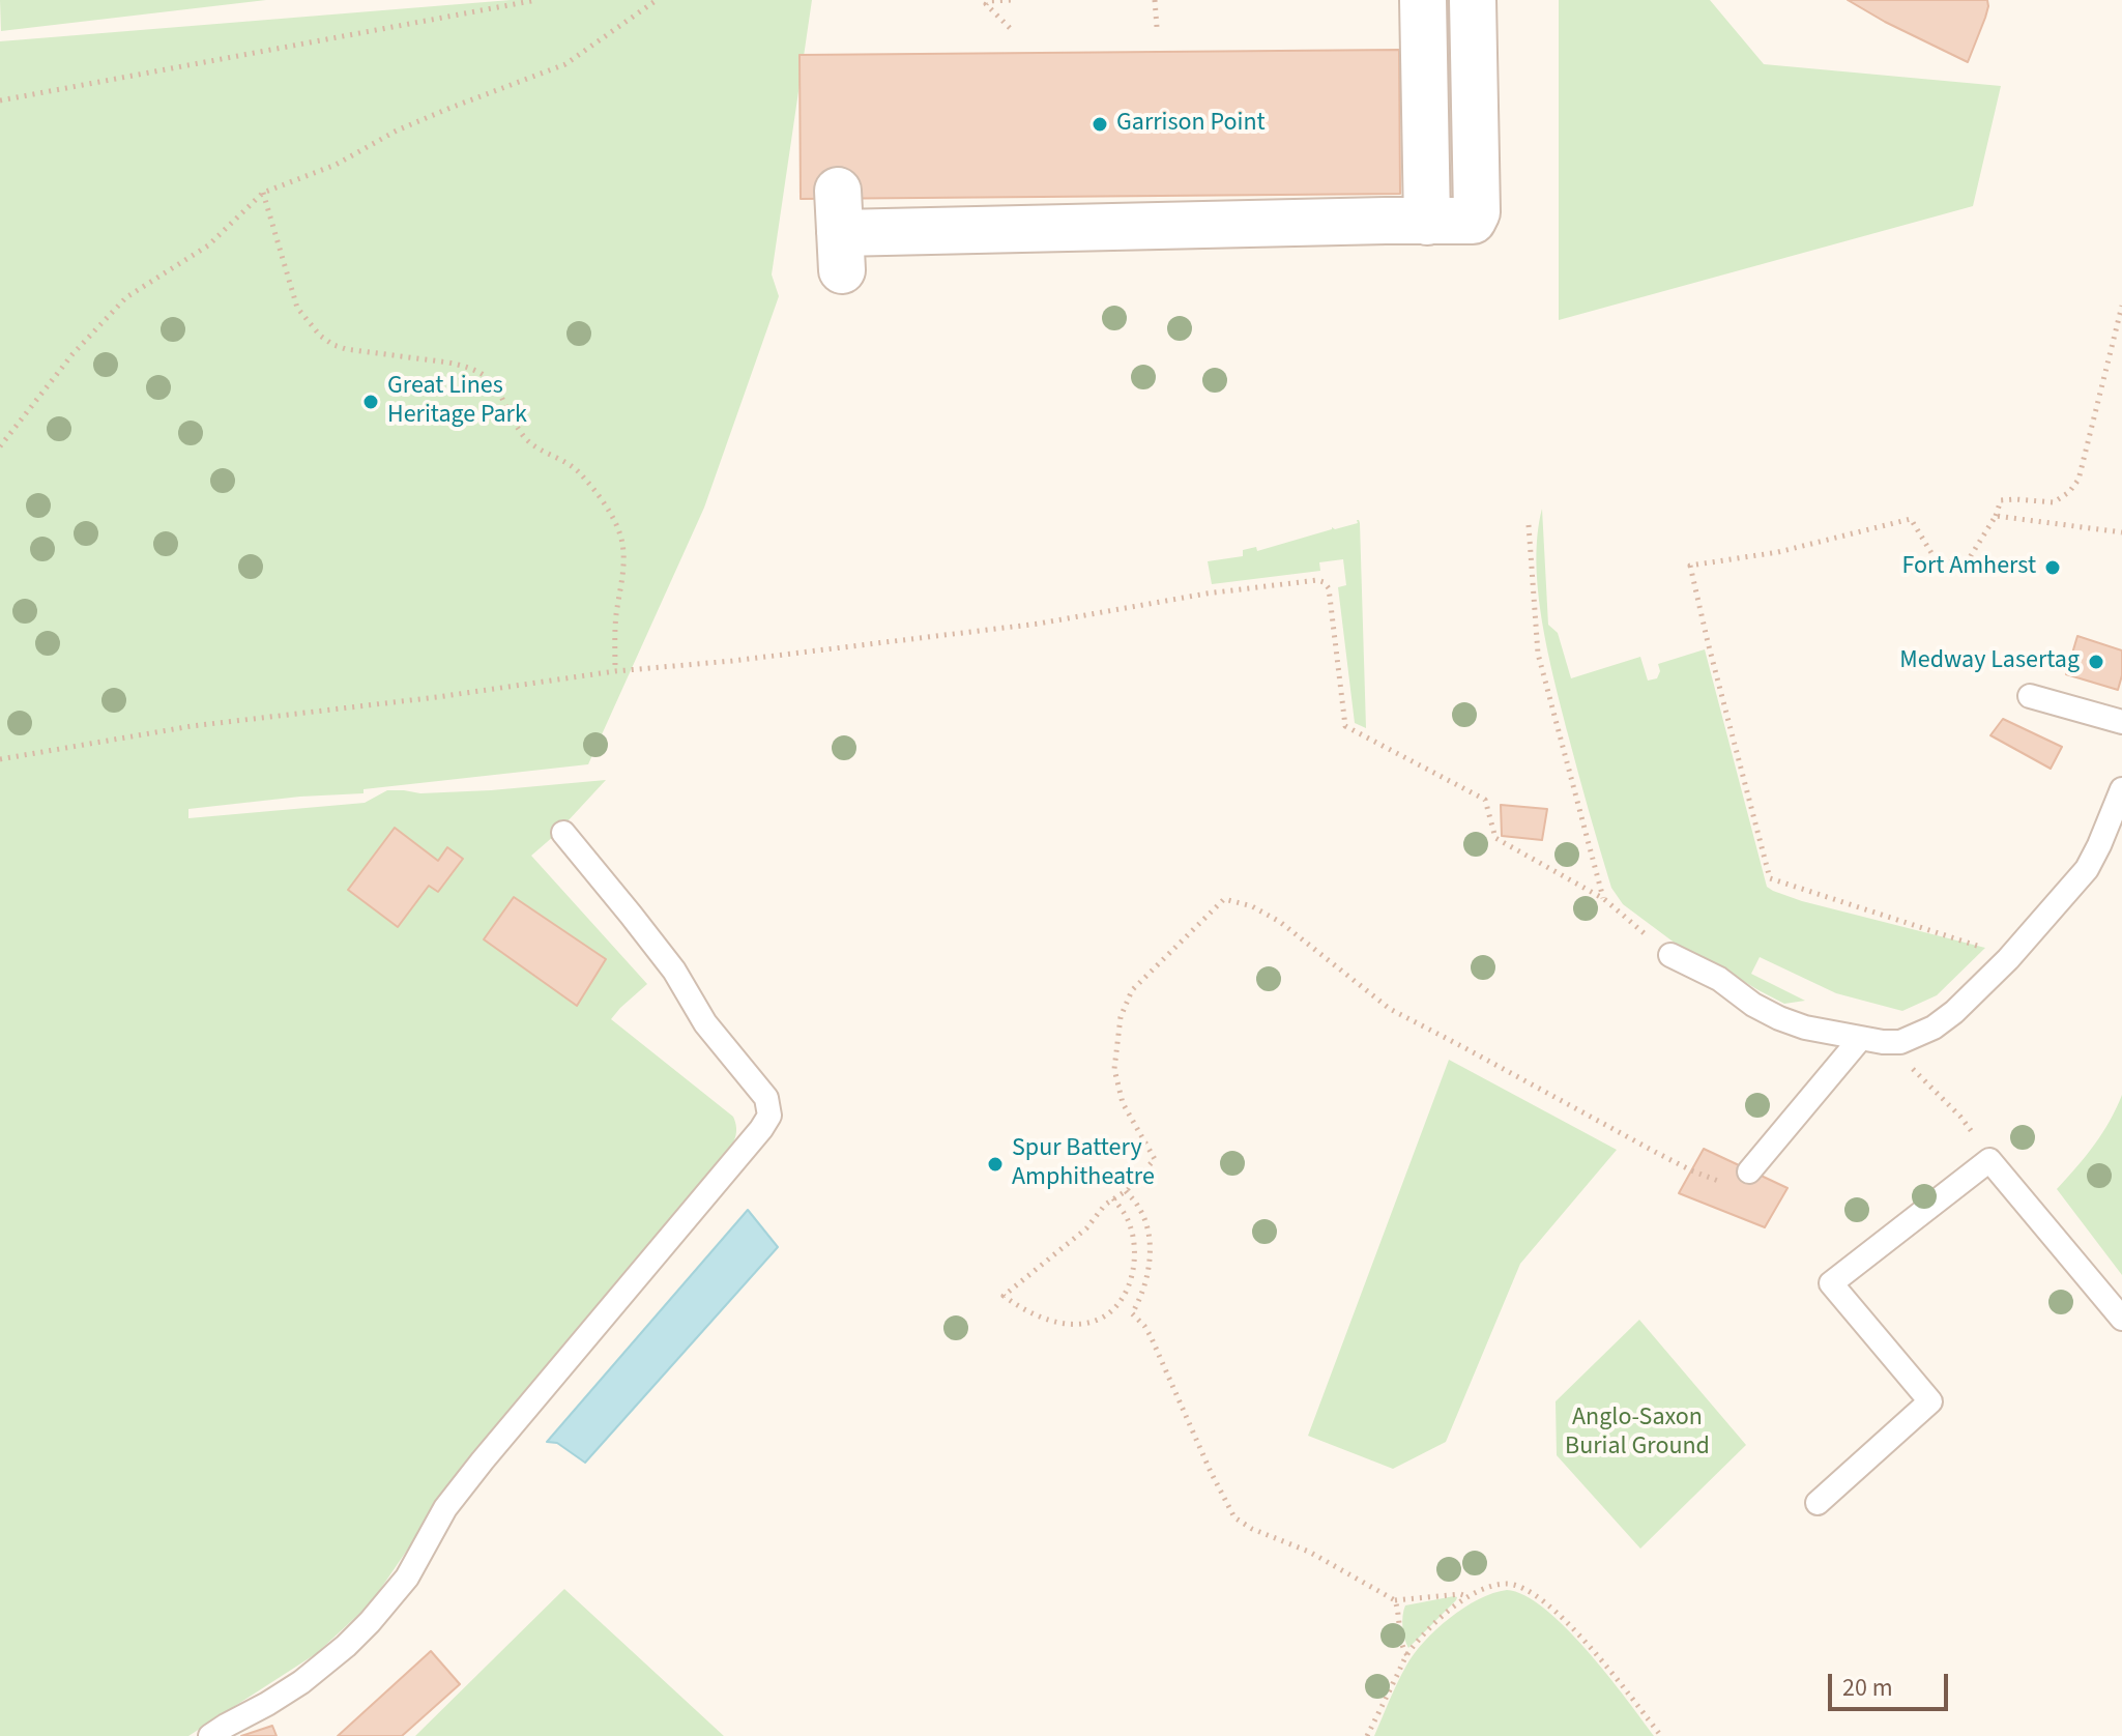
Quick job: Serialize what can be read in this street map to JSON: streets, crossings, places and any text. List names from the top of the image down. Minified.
{"parks":["Anglo-Saxon Burial Ground"],"places":["Garrison Point","Great Lines Heritage Park","Fort Amherst","Medway Lasertag","Spur Battery Amphitheatre"],"scale_bar":"20 m"}
